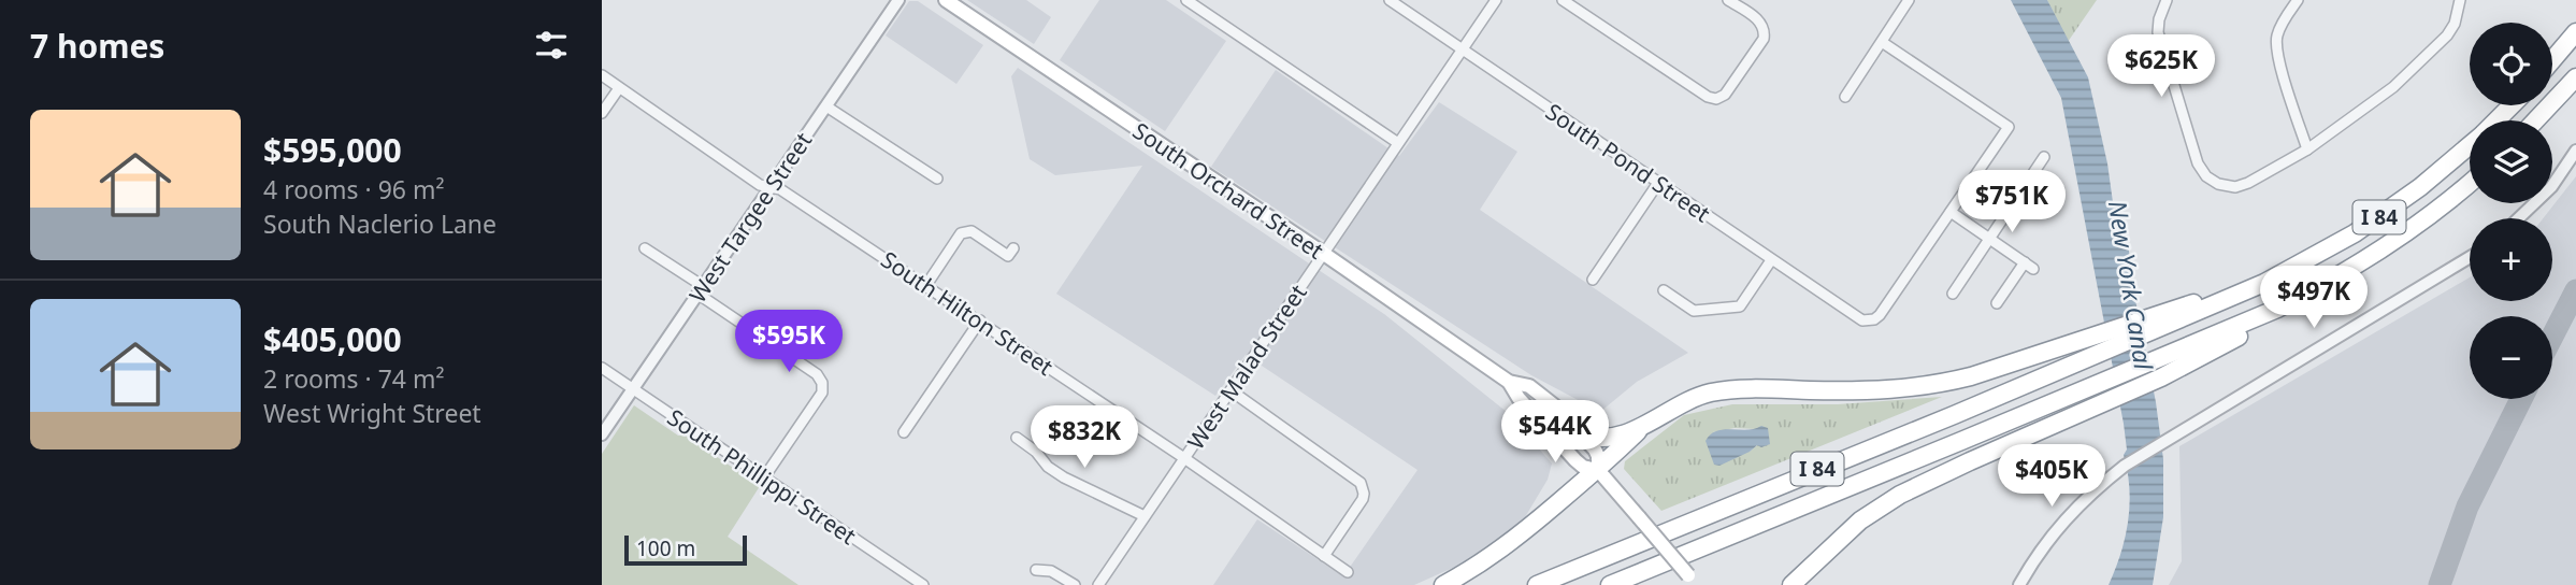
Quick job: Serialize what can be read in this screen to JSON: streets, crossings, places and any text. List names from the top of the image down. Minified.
{"streets":{"highway":["I 84"],"main road":["South Orchard Street"],"street":["South Pond Street","West Targee Street","South Hilton Street","West Malad Street","South Phillippi Street"]},"crossings":[["South Pond Street","West Malad Street"],["South Orchard Street","West Malad Street"],["West Targee Street","South Hilton Street"],["West Targee Street","South Phillippi Street"],["South Hilton Street","West Malad Street"]],"water":["New York Canal"],"scale_bar":"100 m","page":{"heading":"7 homes","map_buttons":["+","−"],"price":["$625K","$751K","$497K","$595K","$544K","$832K","$405K"],"list":[{"name":"$595,000","note":"4 rooms · 96 m² · South Naclerio Lane"},{"name":"$405,000","note":"2 rooms · 74 m² · West Wright Street"}],"scale":"100 m"}}
